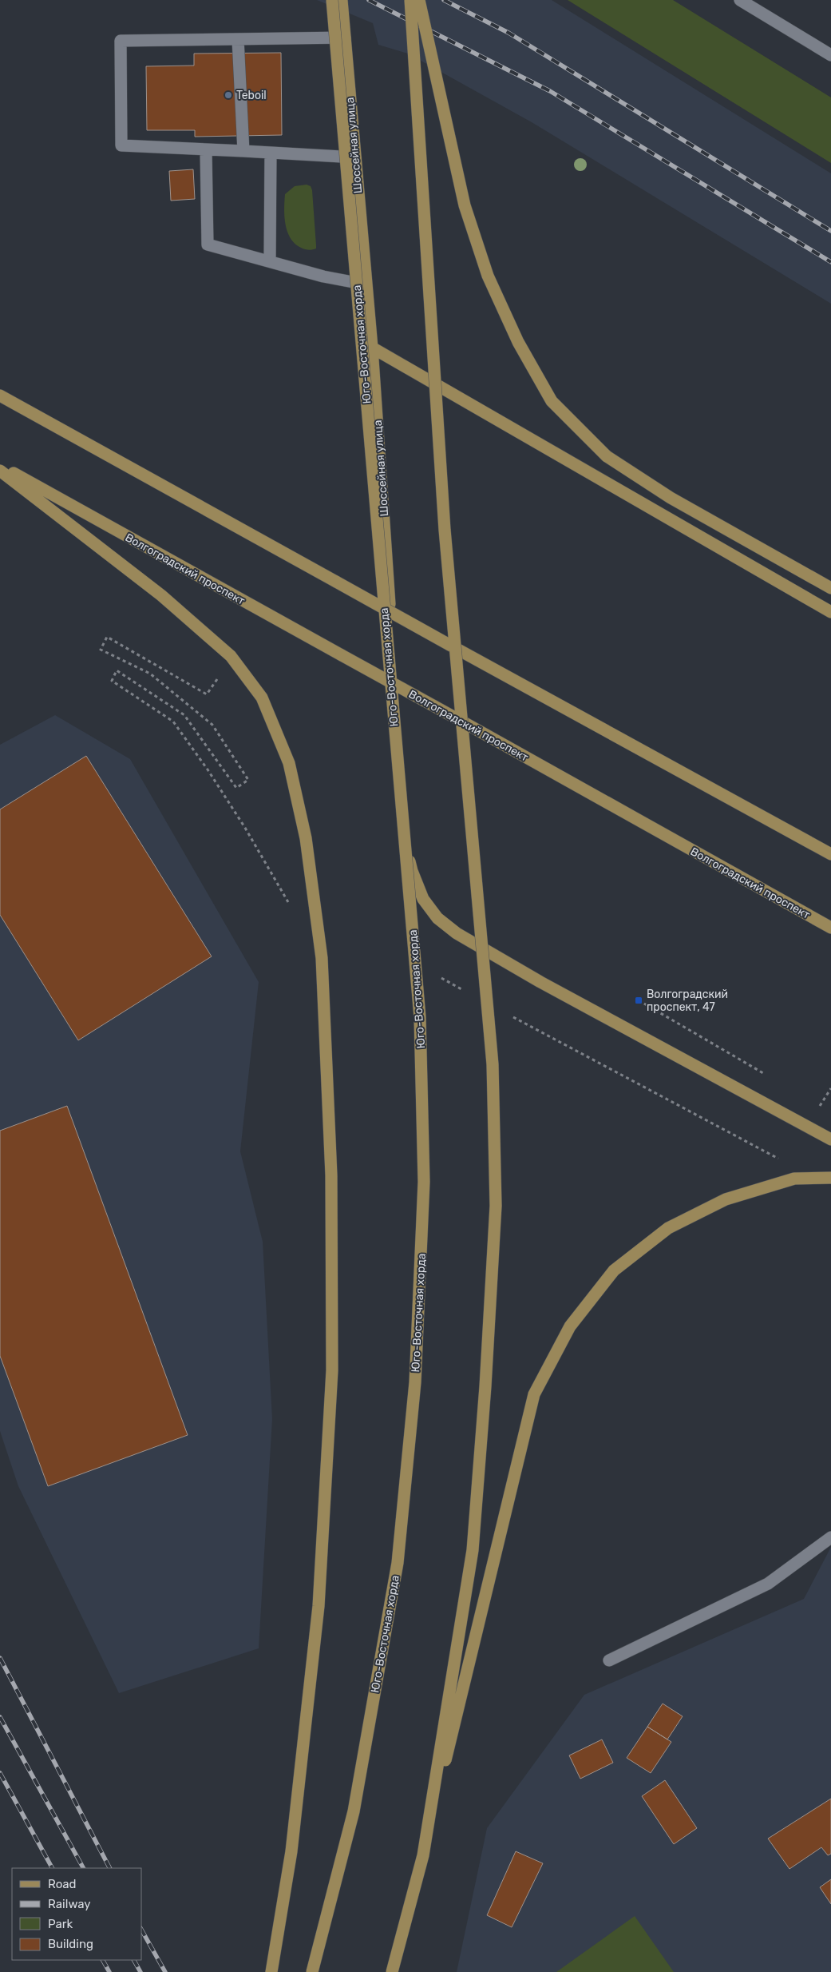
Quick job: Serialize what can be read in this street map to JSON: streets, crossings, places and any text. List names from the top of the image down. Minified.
{"streets":{"main road":["Шоссейная улица","Юго-Восточная хорда","Волгоградский проспект"]},"places":{"other":["Teboil"],"transit":["Волгоградский проспект, 47"]},"legend":["Road","Railway","Park","Building"]}
